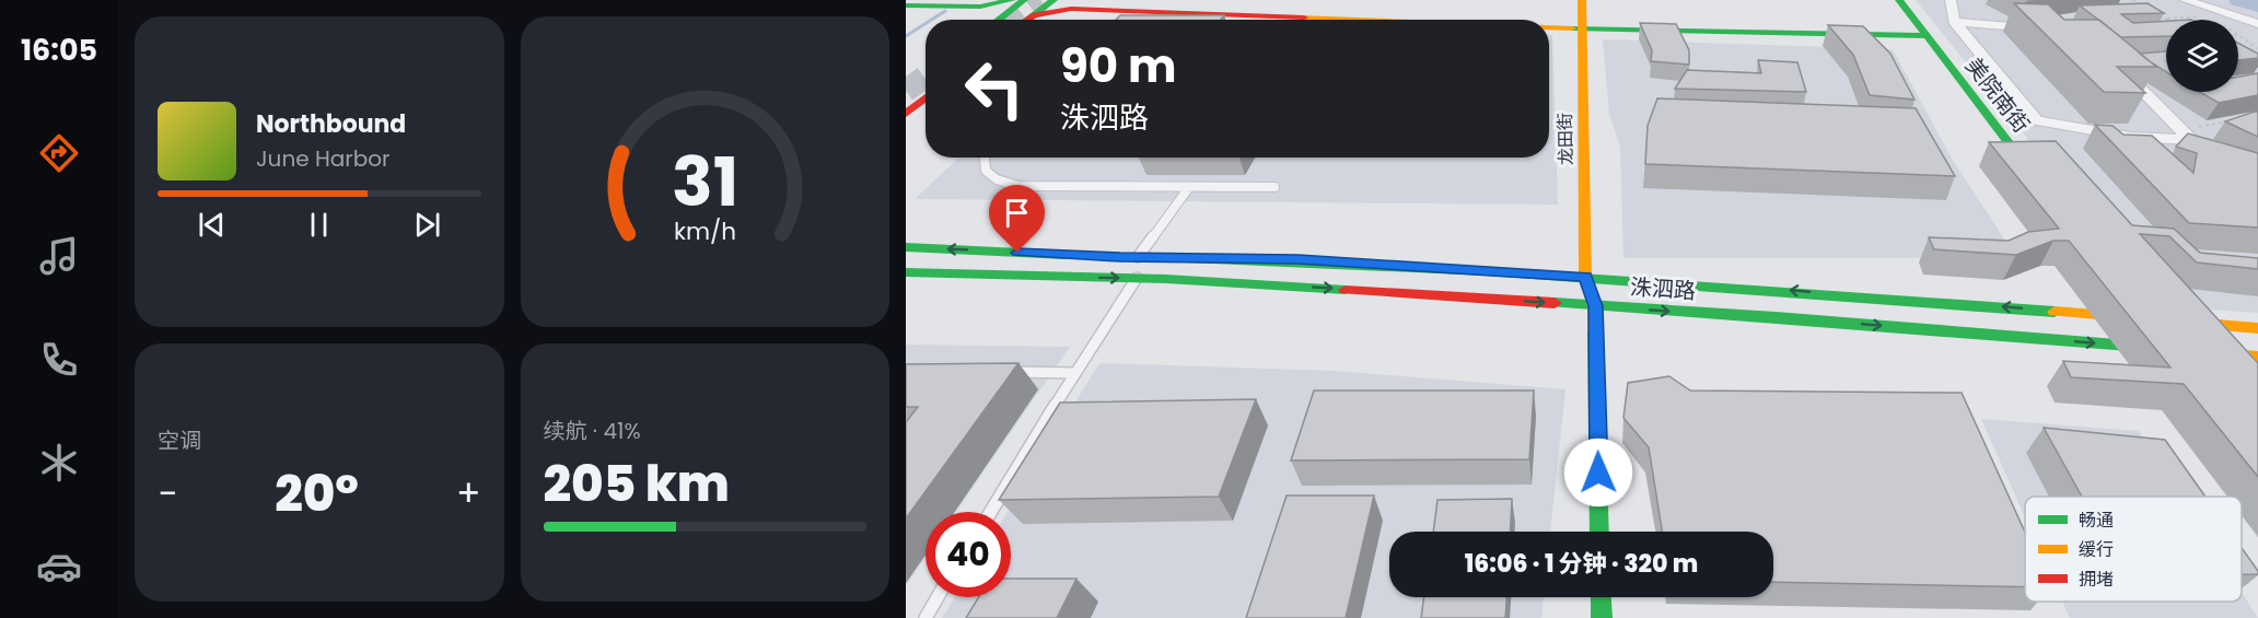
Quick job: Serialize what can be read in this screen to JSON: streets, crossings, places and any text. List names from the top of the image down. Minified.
{"streets":{"main road":["美院南街","龙田街","洙泗路"]},"crossings":[["龙田街","洙泗路"]],"legend":["畅通","缓行","拥堵"],"page":{"tabs":"16:05","turn":["90 m","洙泗路"],"song":["Northbound","June Harbor"],"tile":["空调",["续航 · 41%","205 km"]],"heat":["−","20°","+"],"limit":"40","trip":"16:06 · 1 分钟 · 320 m","gauge":["31","km/h"]}}
